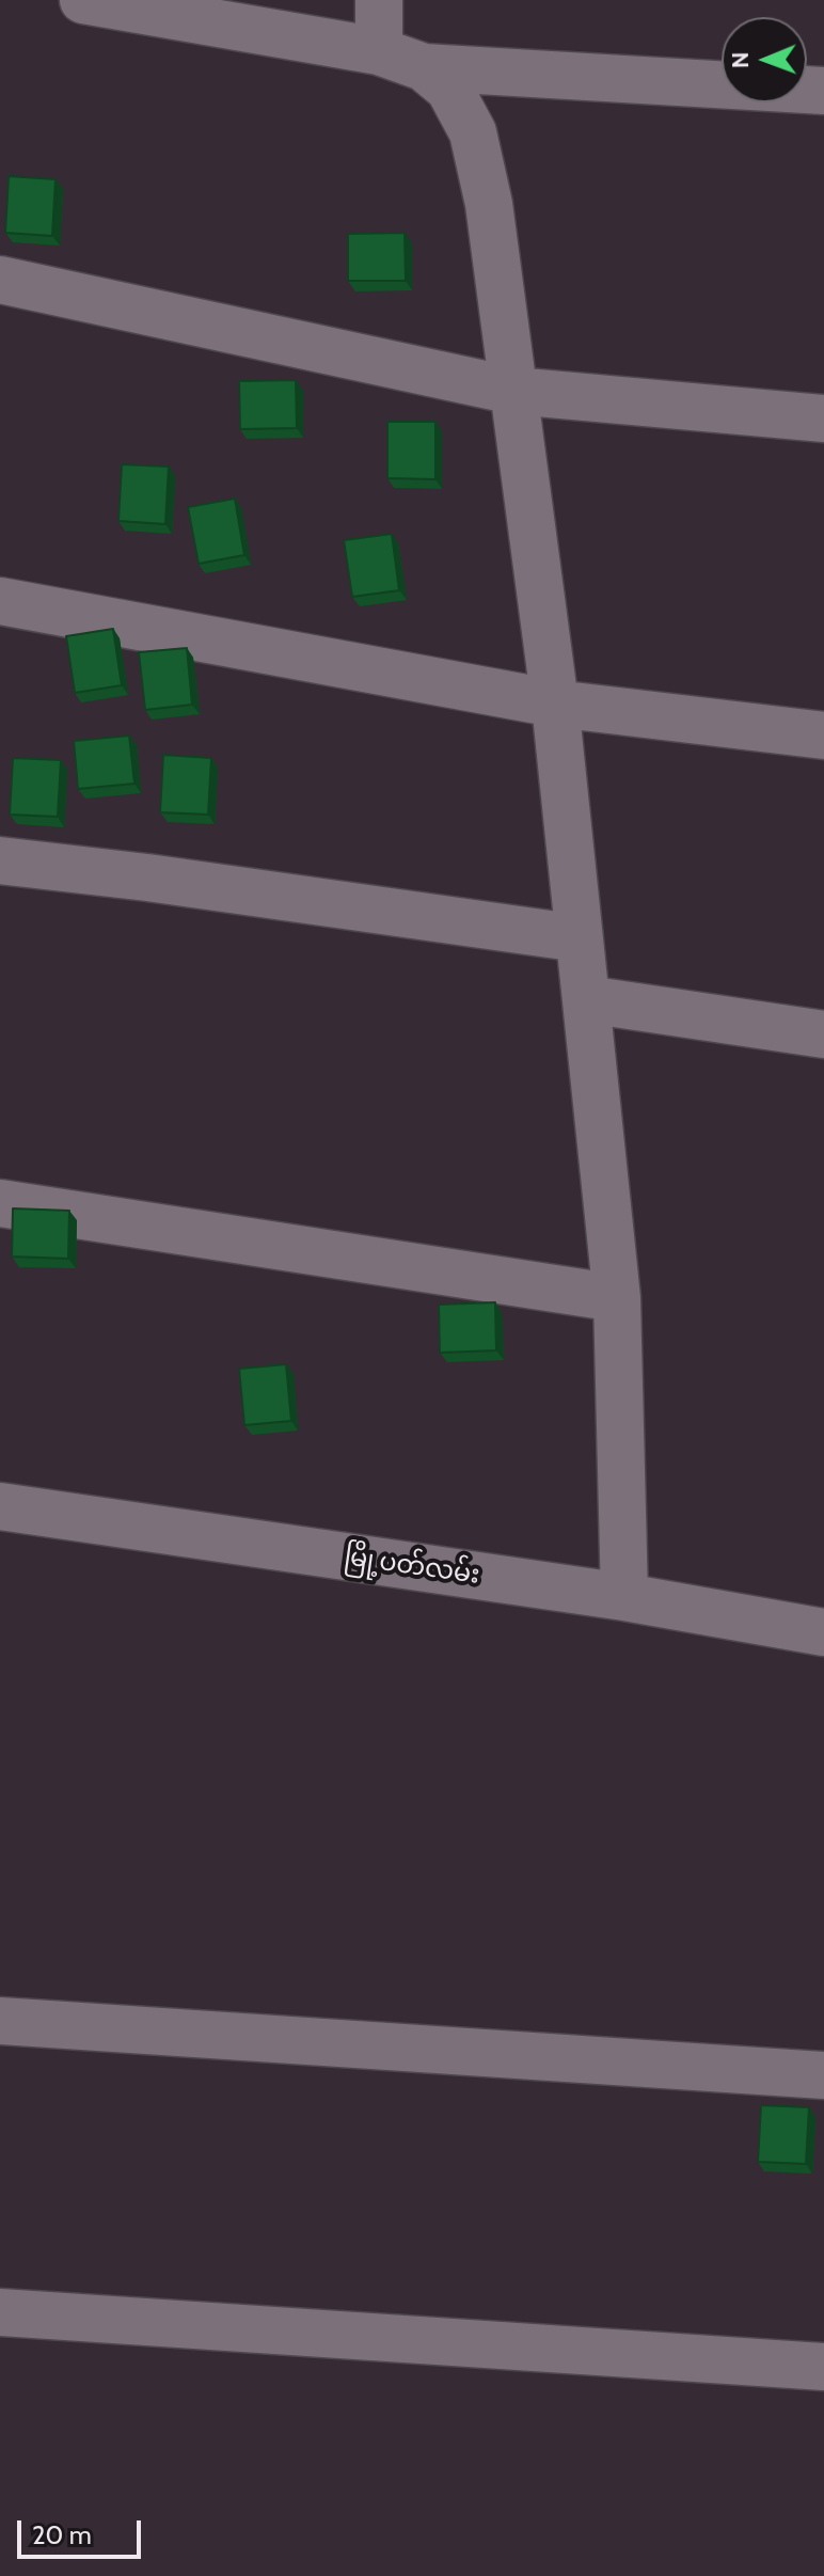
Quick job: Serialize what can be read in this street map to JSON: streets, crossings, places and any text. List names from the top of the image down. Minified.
{"streets":{"street":["မြို့ပတ်လမ်း"]},"scale_bar":"20 m","north":"left"}
